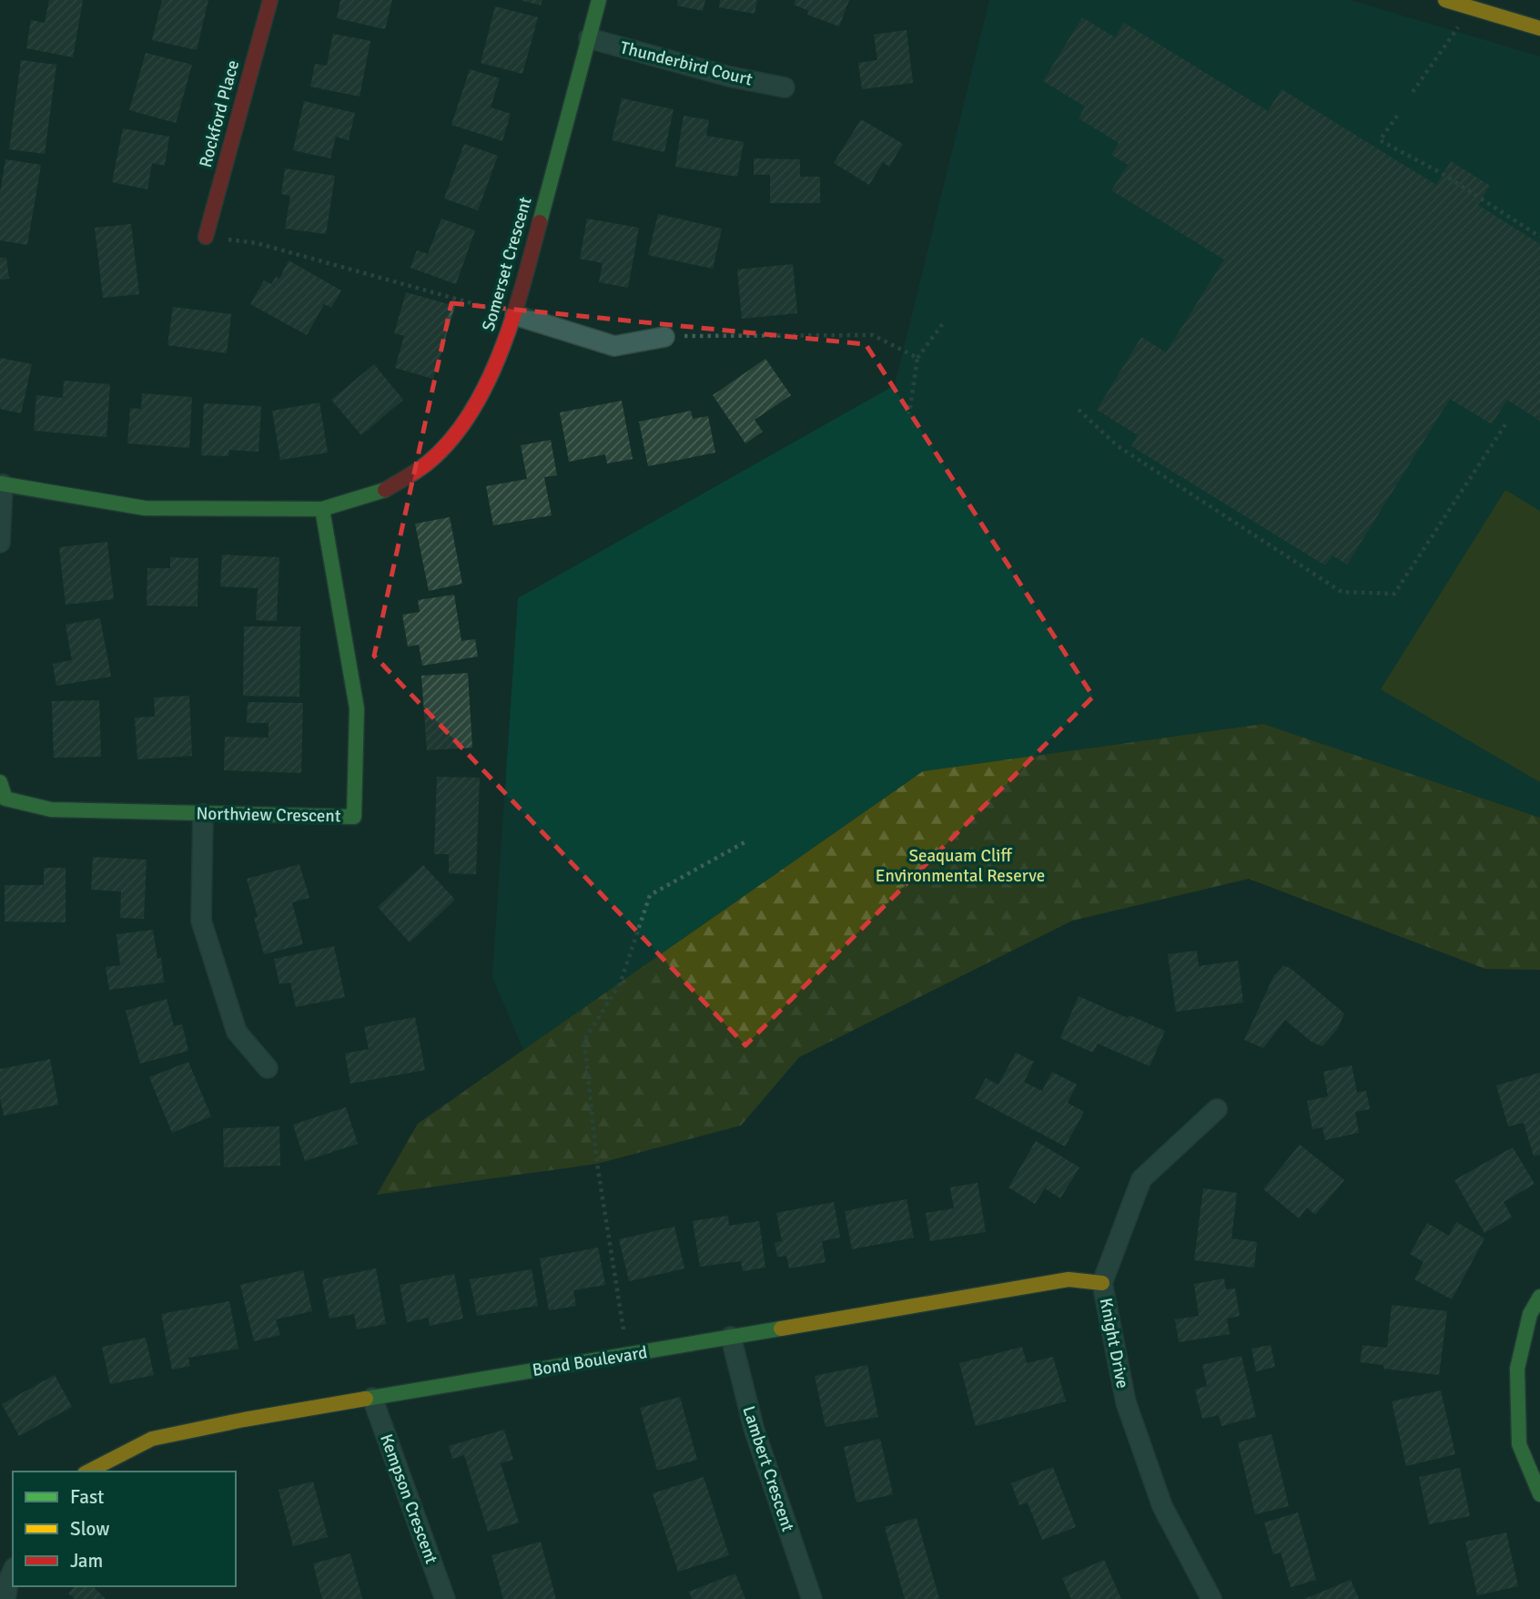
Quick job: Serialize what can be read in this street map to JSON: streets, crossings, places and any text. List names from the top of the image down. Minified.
{"streets":{"street":["Thunderbird Court","Rockford Place","Somerset Crescent","Northview Crescent","Knight Drive","Bond Boulevard","Lambert Crescent","Kempson Crescent"]},"crossings":[["Thunderbird Court","Somerset Crescent"],["Somerset Crescent","Northview Crescent"],["Knight Drive","Bond Boulevard"],["Bond Boulevard","Lambert Crescent"],["Bond Boulevard","Kempson Crescent"]],"parks":["Seaquam Cliff Environmental Reserve"],"legend":["Fast","Slow","Jam"]}
